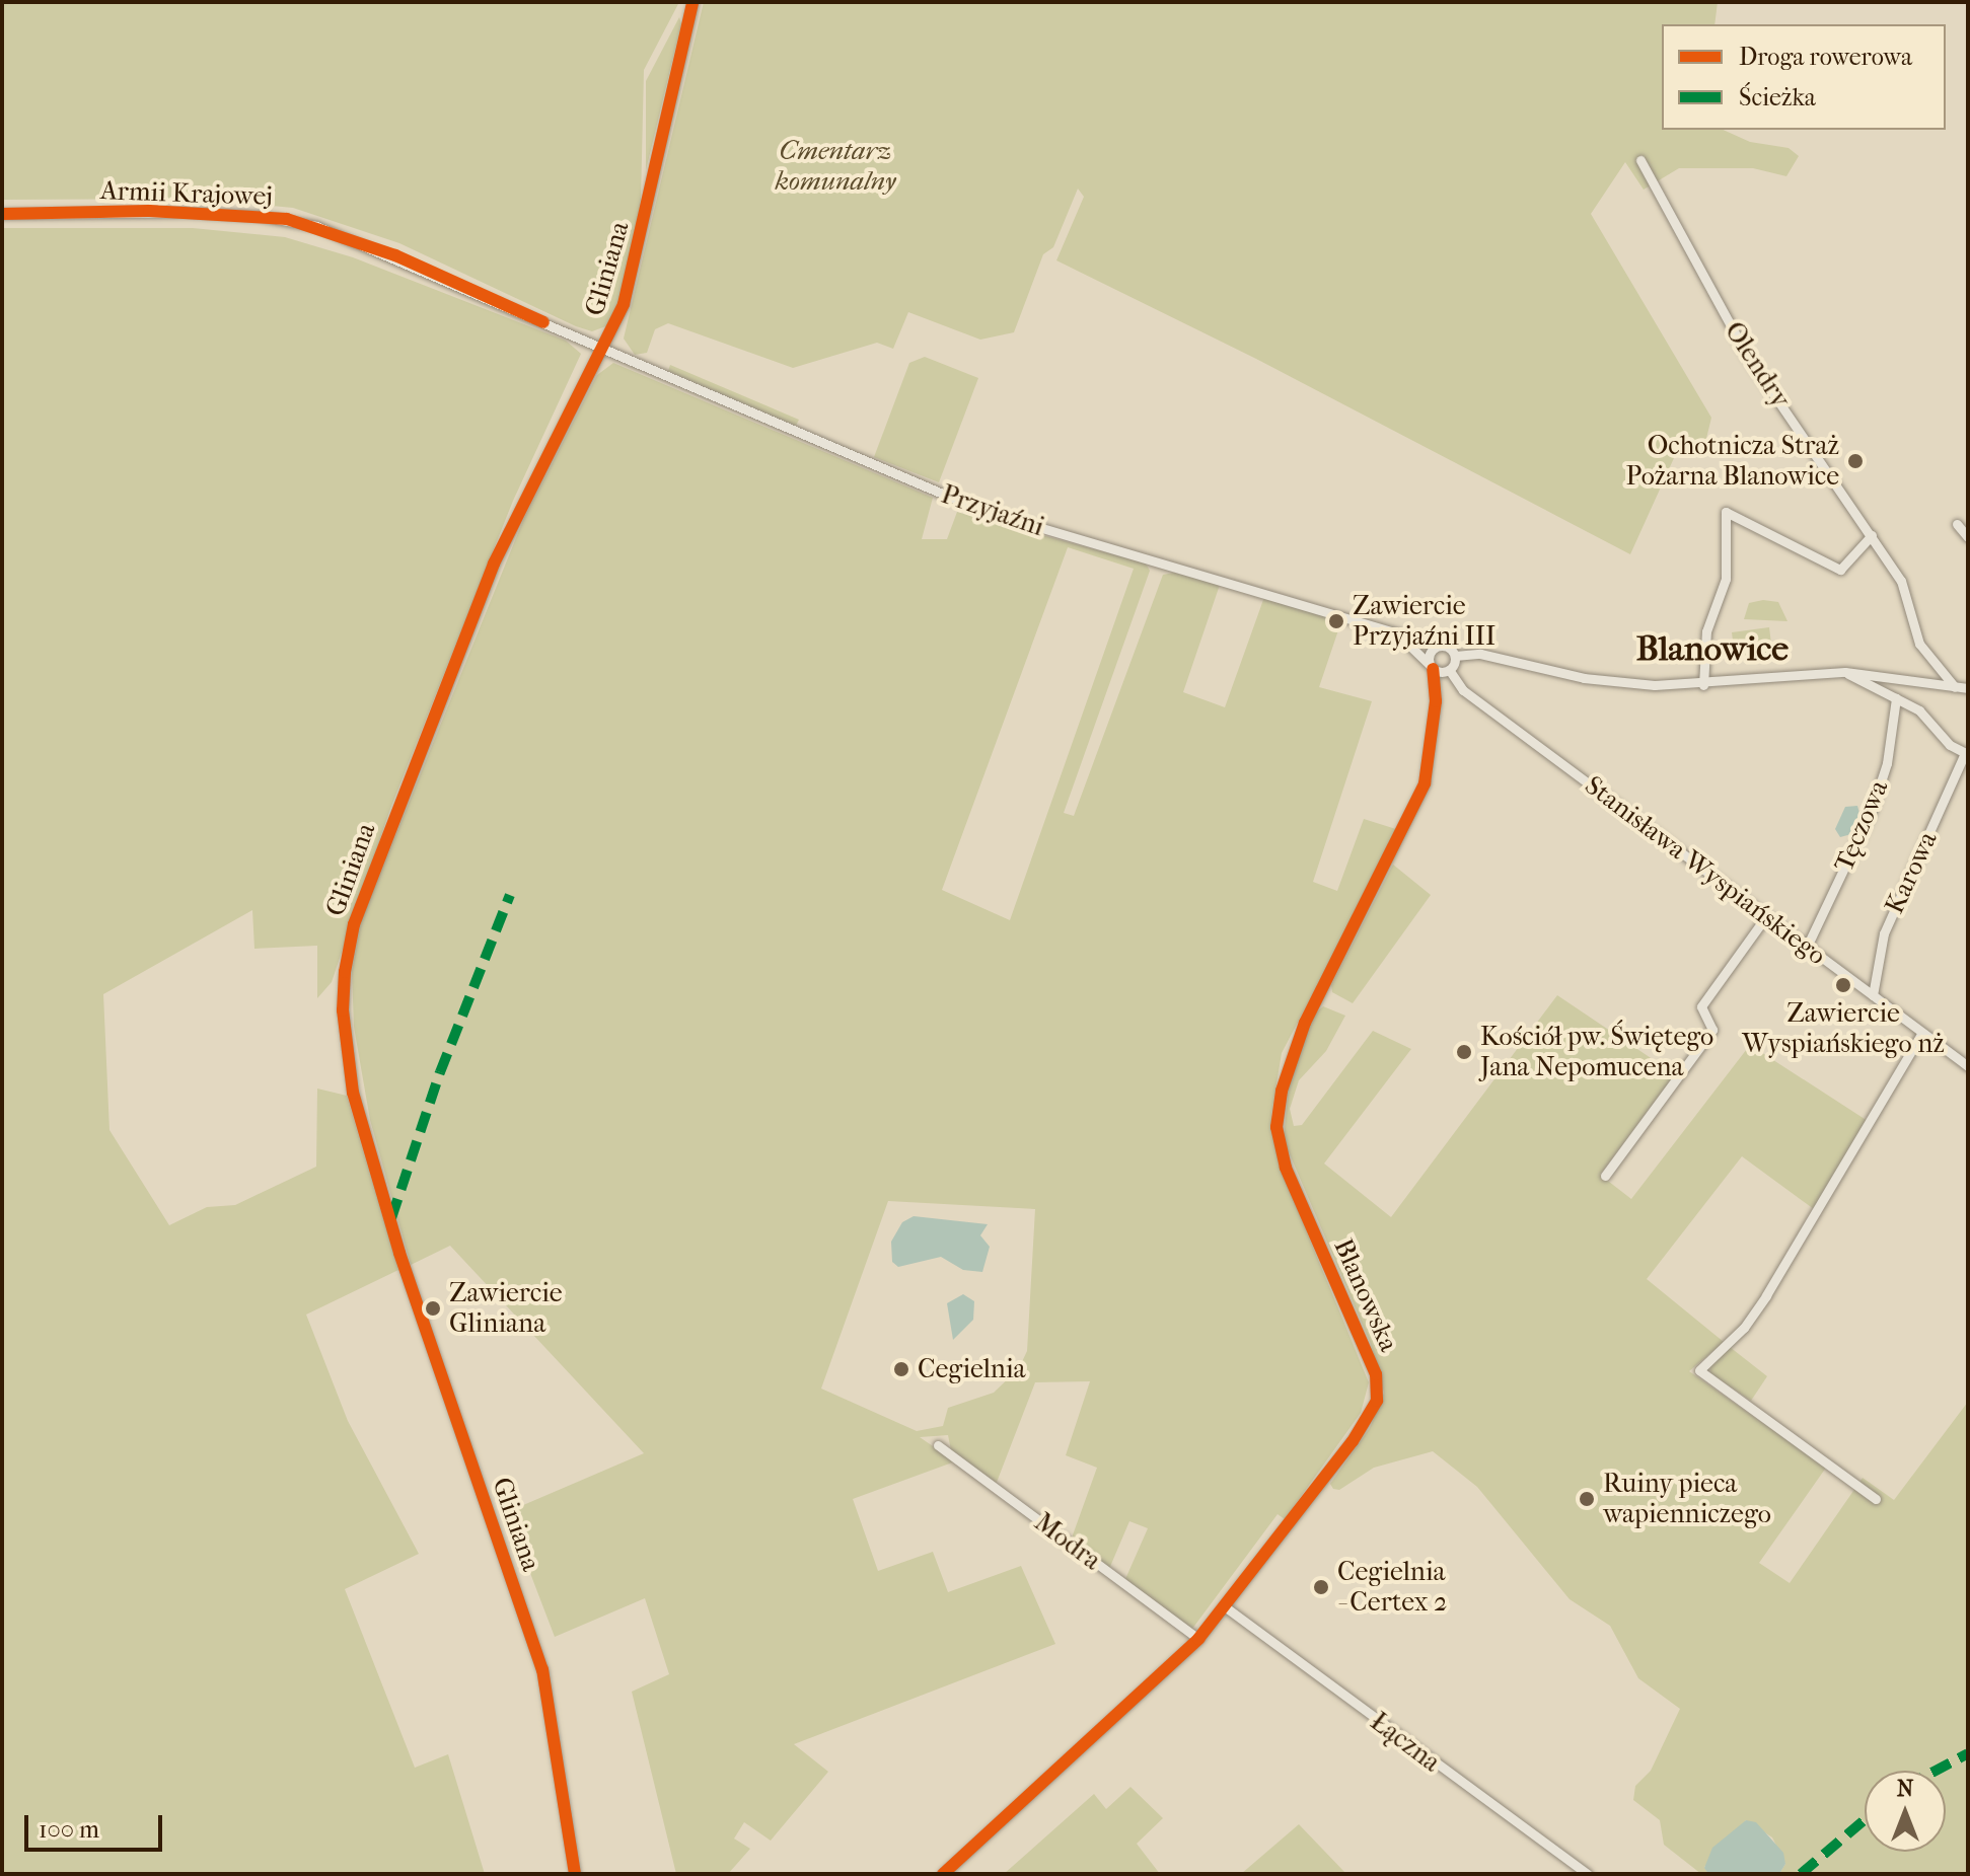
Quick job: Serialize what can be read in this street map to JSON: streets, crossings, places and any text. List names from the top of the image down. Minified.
{"streets":{"street":["Armii Krajowej","Gliniana","Olendry","Przyjaźni","Tęczowa","Stanisława Wyspiańskiego","Karowa","Blanowska","Modra","Łączna"]},"crossings":[["Armii Krajowej","Gliniana"],["Armii Krajowej","Przyjaźni"],["Gliniana","Przyjaźni"],["Przyjaźni","Blanowska"],["Tęczowa","Stanisława Wyspiańskiego"],["Stanisława Wyspiańskiego","Karowa"],["Blanowska","Modra"],["Blanowska","Łączna"]],"districts":["Blanowice"],"parks":["Cmentarz komunalny"],"places":["Ochotnicza Straż Pożarna Blanowice","Zawiercie Przyjaźni III","Zawiercie Wyspiańskiego nż","Kościół pw. Świętego Jana Nepomucena","Zawiercie Gliniana","Cegielnia","Ruiny pieca wapienniczego","Cegielnia - Certex 2"],"legend":["Droga rowerowa","Ścieżka"],"scale_bar":"100 m","north":"top"}
